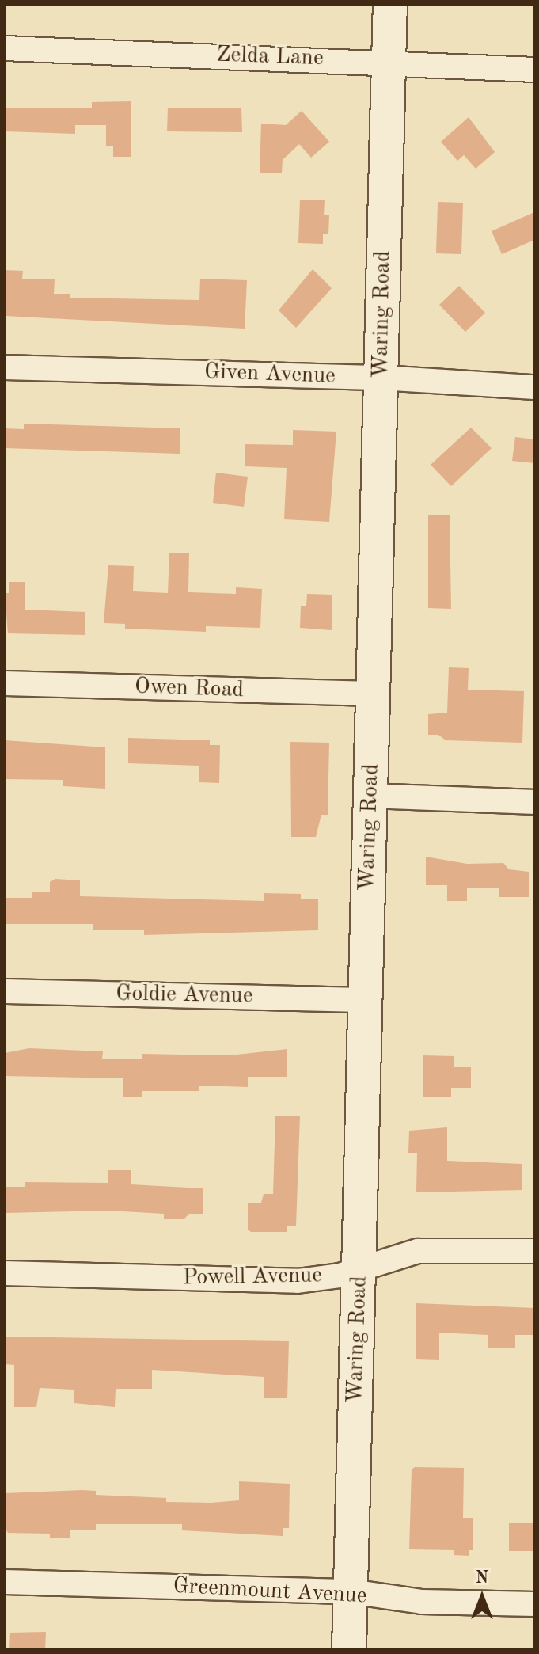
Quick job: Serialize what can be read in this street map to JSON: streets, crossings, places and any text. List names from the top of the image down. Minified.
{"streets":{"street":["Zelda Lane","Waring Road","Given Avenue","Owen Road","Goldie Avenue","Powell Avenue","Greenmount Avenue"]},"crossings":[["Zelda Lane","Waring Road"],["Waring Road","Given Avenue"],["Waring Road","Owen Road"],["Waring Road","Goldie Avenue"],["Waring Road","Powell Avenue"],["Waring Road","Greenmount Avenue"]],"north":"top"}
